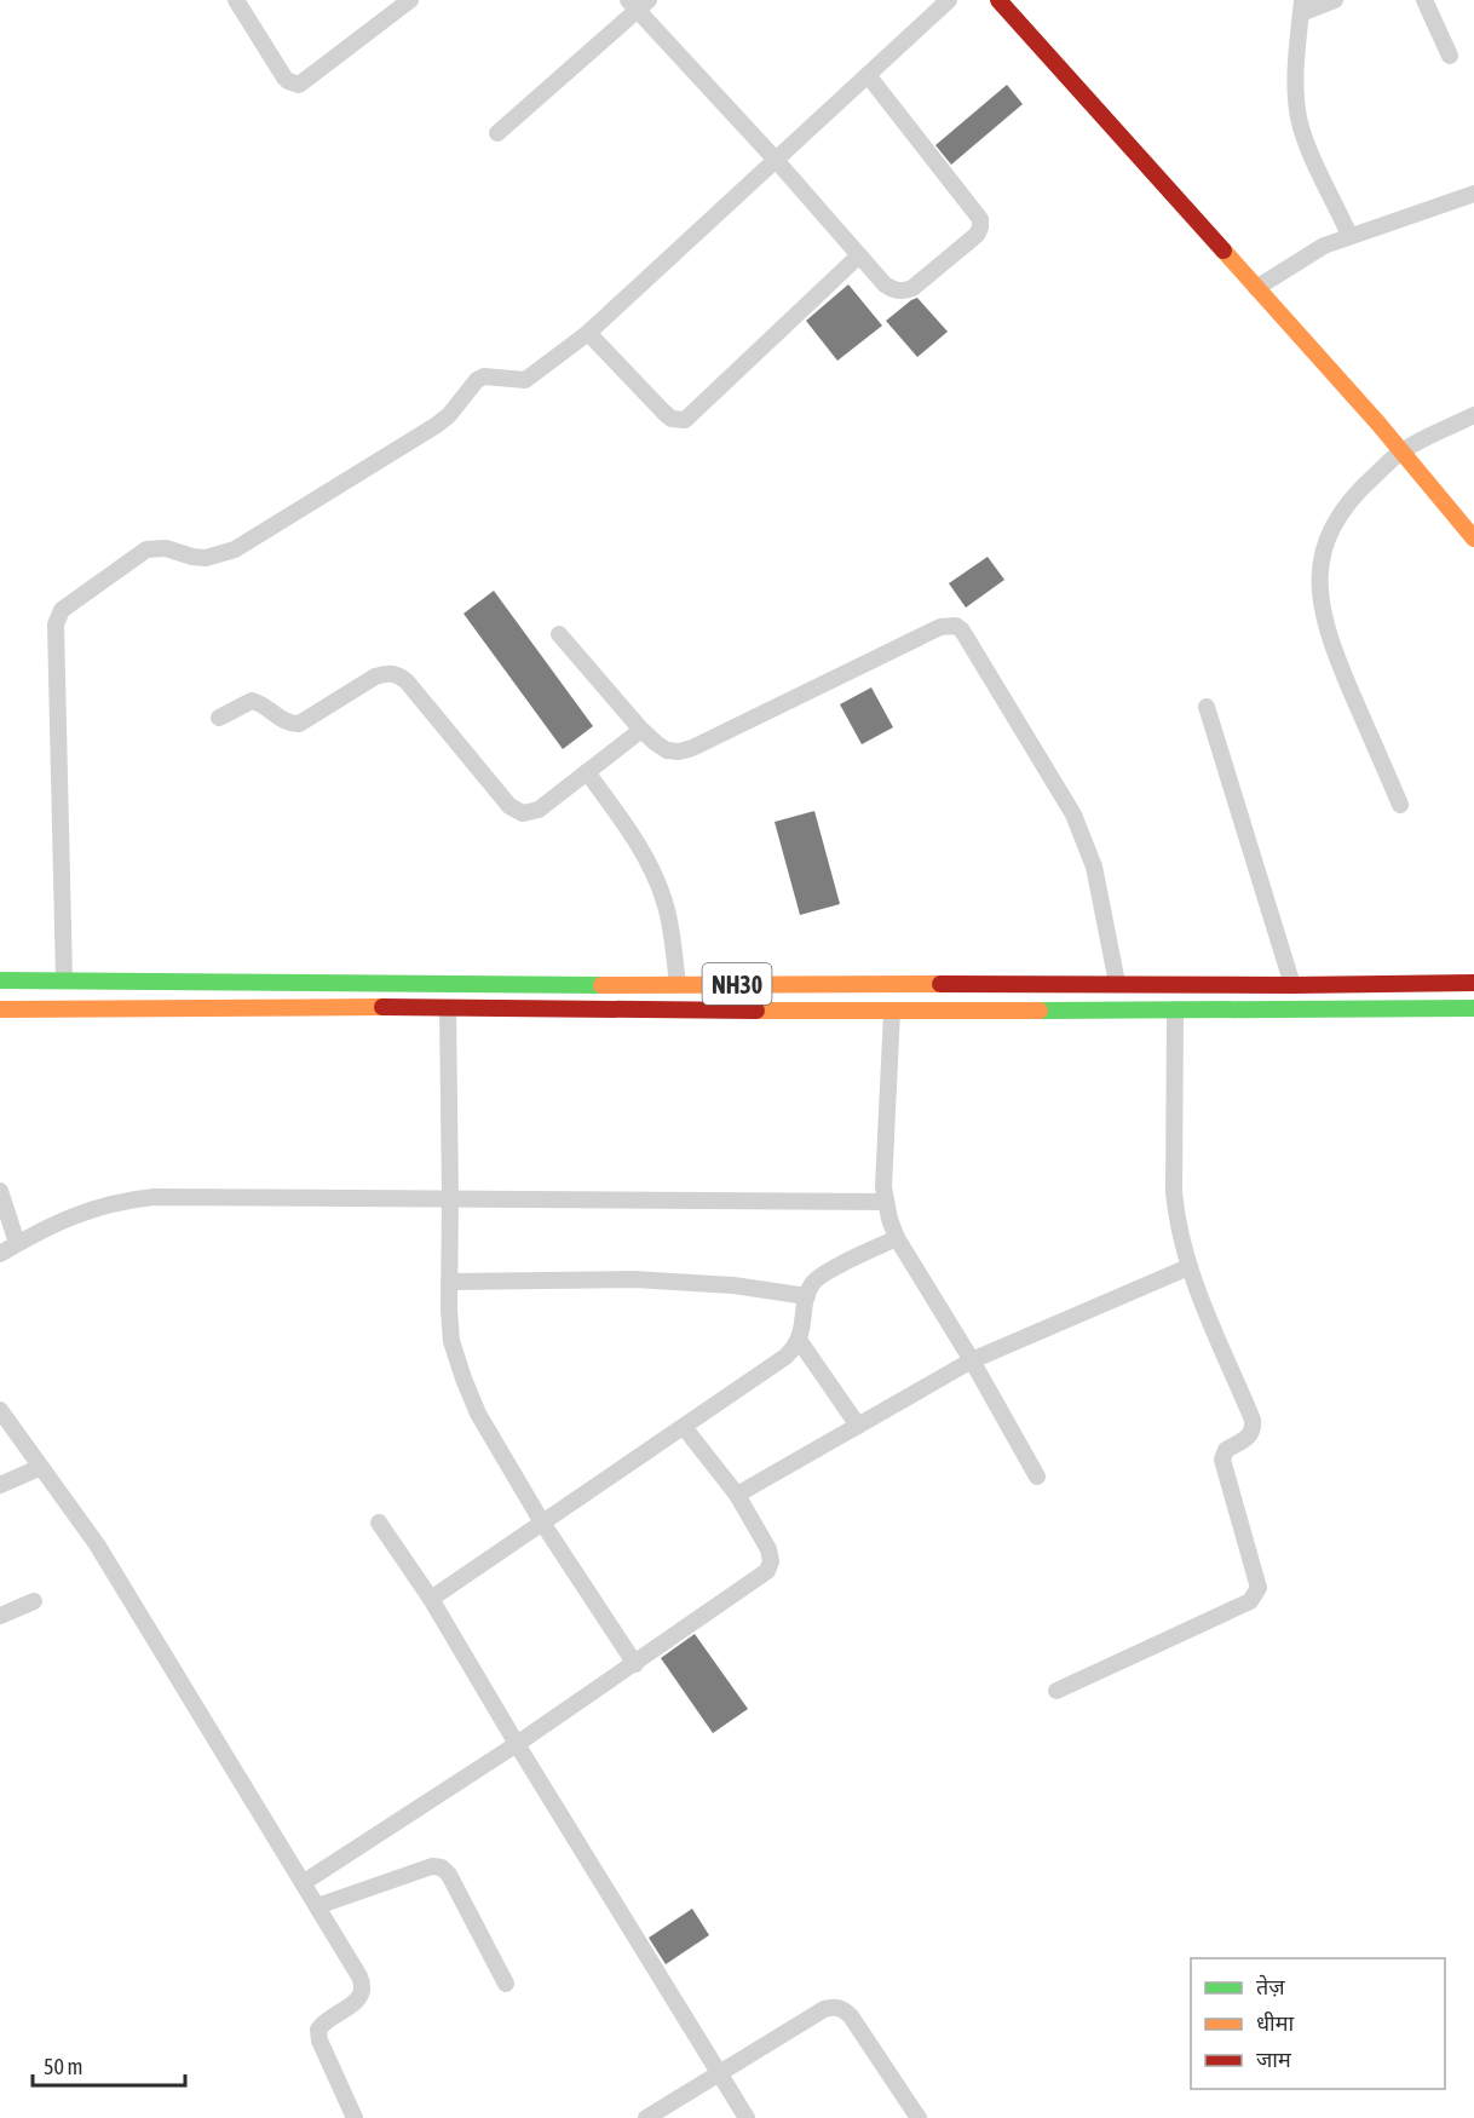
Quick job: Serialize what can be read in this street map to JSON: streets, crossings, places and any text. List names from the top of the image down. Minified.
{"streets":{"main road":["NH30"]},"legend":["तेज़","धीमा","जाम"],"scale_bar":"50 m"}
